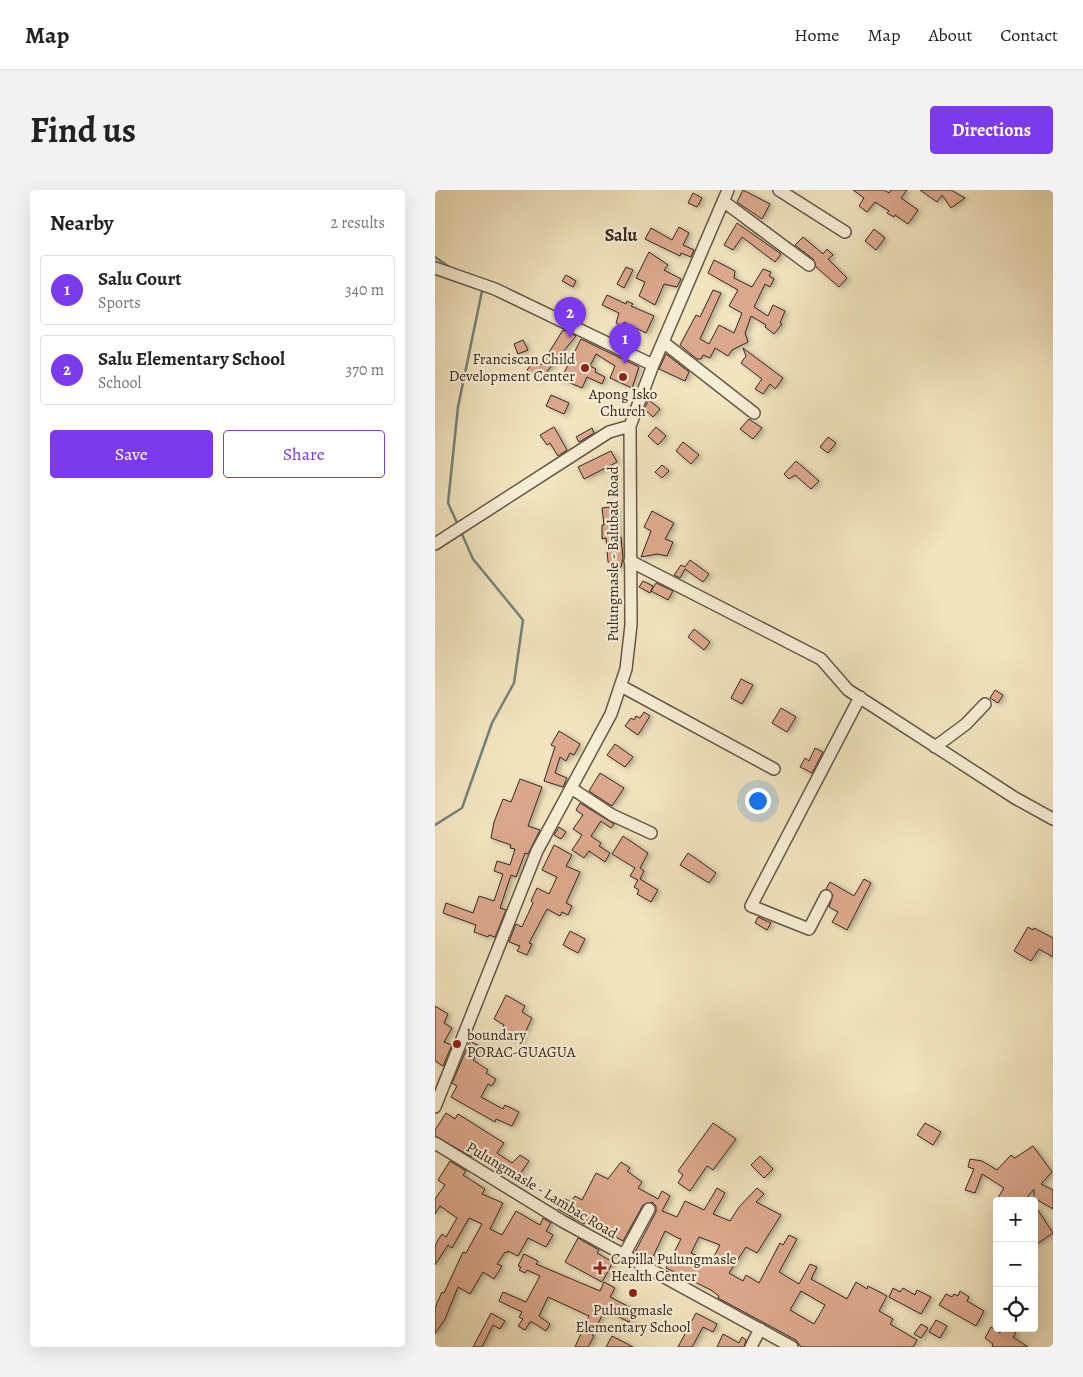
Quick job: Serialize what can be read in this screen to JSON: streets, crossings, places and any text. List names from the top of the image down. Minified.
{"streets":{"street":["Pulungmasle - Balubad Road","Pulungmasle - Lambac Road"]},"districts":["Salu"],"places":{"other":["Franciscan Child Development Center","Apong Isko Church","boundary PORAC-GUAGUA","Pulungmasle Elementary School"],"health":["Capilla Pulungmasle Health Center"]},"page":{"header":"Map","nav":["Home","Map","About","Contact"],"title":"Find us","buttons":["Directions",["Save","Share"]],"heading":["Nearby","2 results"],"list":[{"mark":"1","name":"Salu Court","note":"Sports","value":"340 m"},{"mark":"2","name":"Salu Elementary School","note":"School","value":"370 m"}],"pins":["2","1"],"map_buttons":["+","−"]}}
